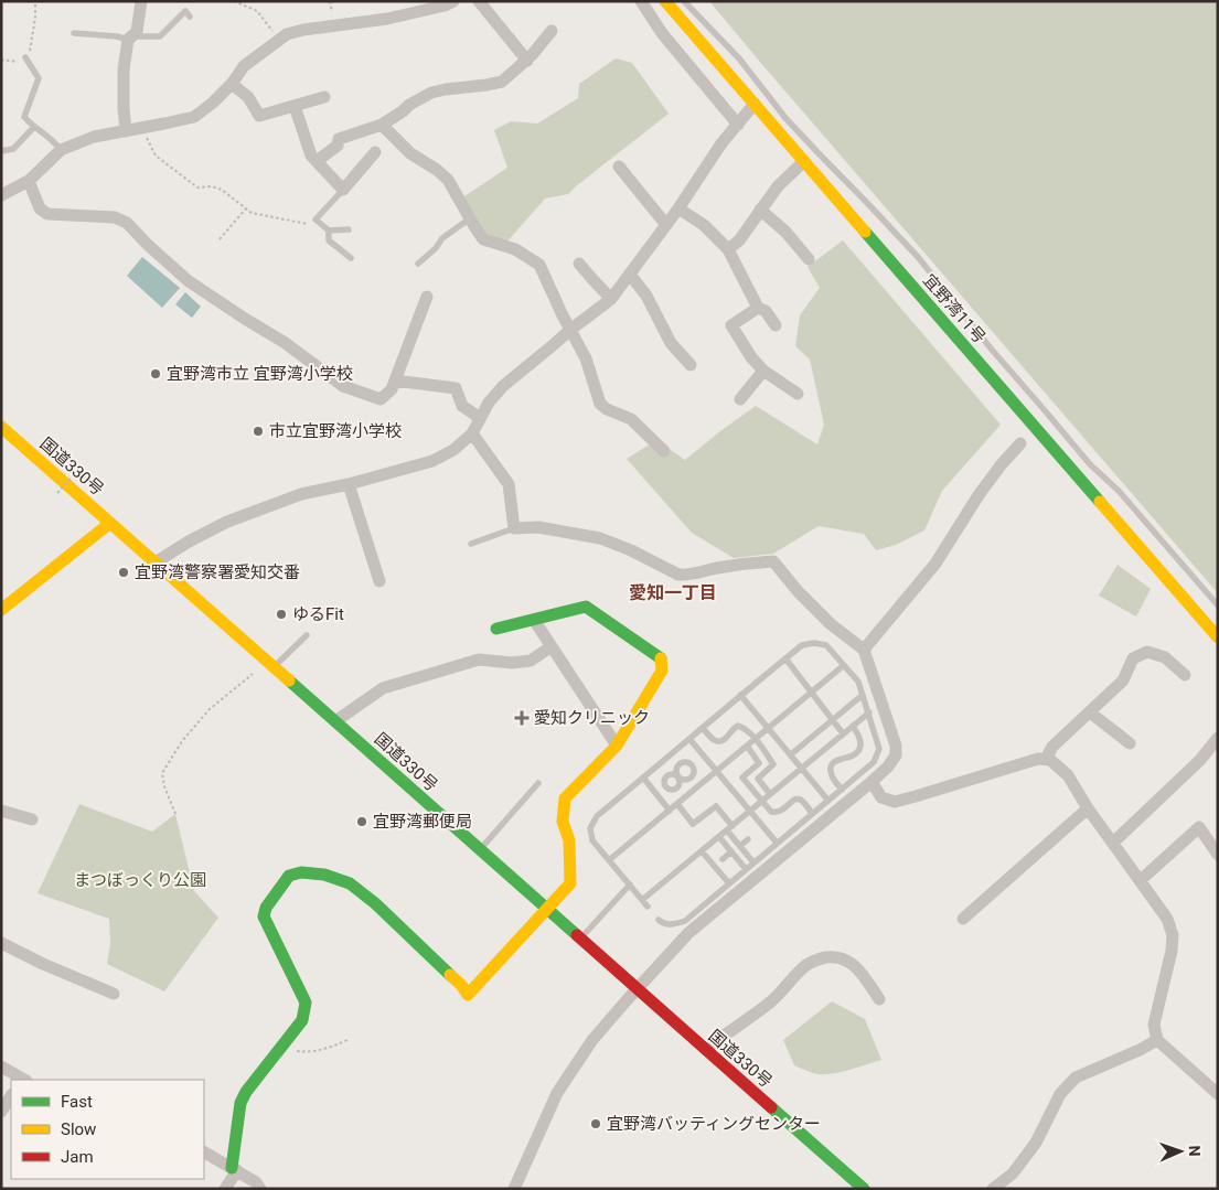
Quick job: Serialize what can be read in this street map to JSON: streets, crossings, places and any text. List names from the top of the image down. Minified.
{"streets":{"main road":["宜野湾11号","国道330号"]},"districts":["愛知一丁目"],"parks":["まつぼっくり公園"],"places":{"other":["宜野湾市立 宜野湾小学校","市立宜野湾小学校","宜野湾警察署愛知交番","ゆるFit","宜野湾郵便局","宜野湾バッティングセンター"],"health":["愛知クリニック"]},"legend":["Fast","Slow","Jam"],"north":"right"}
